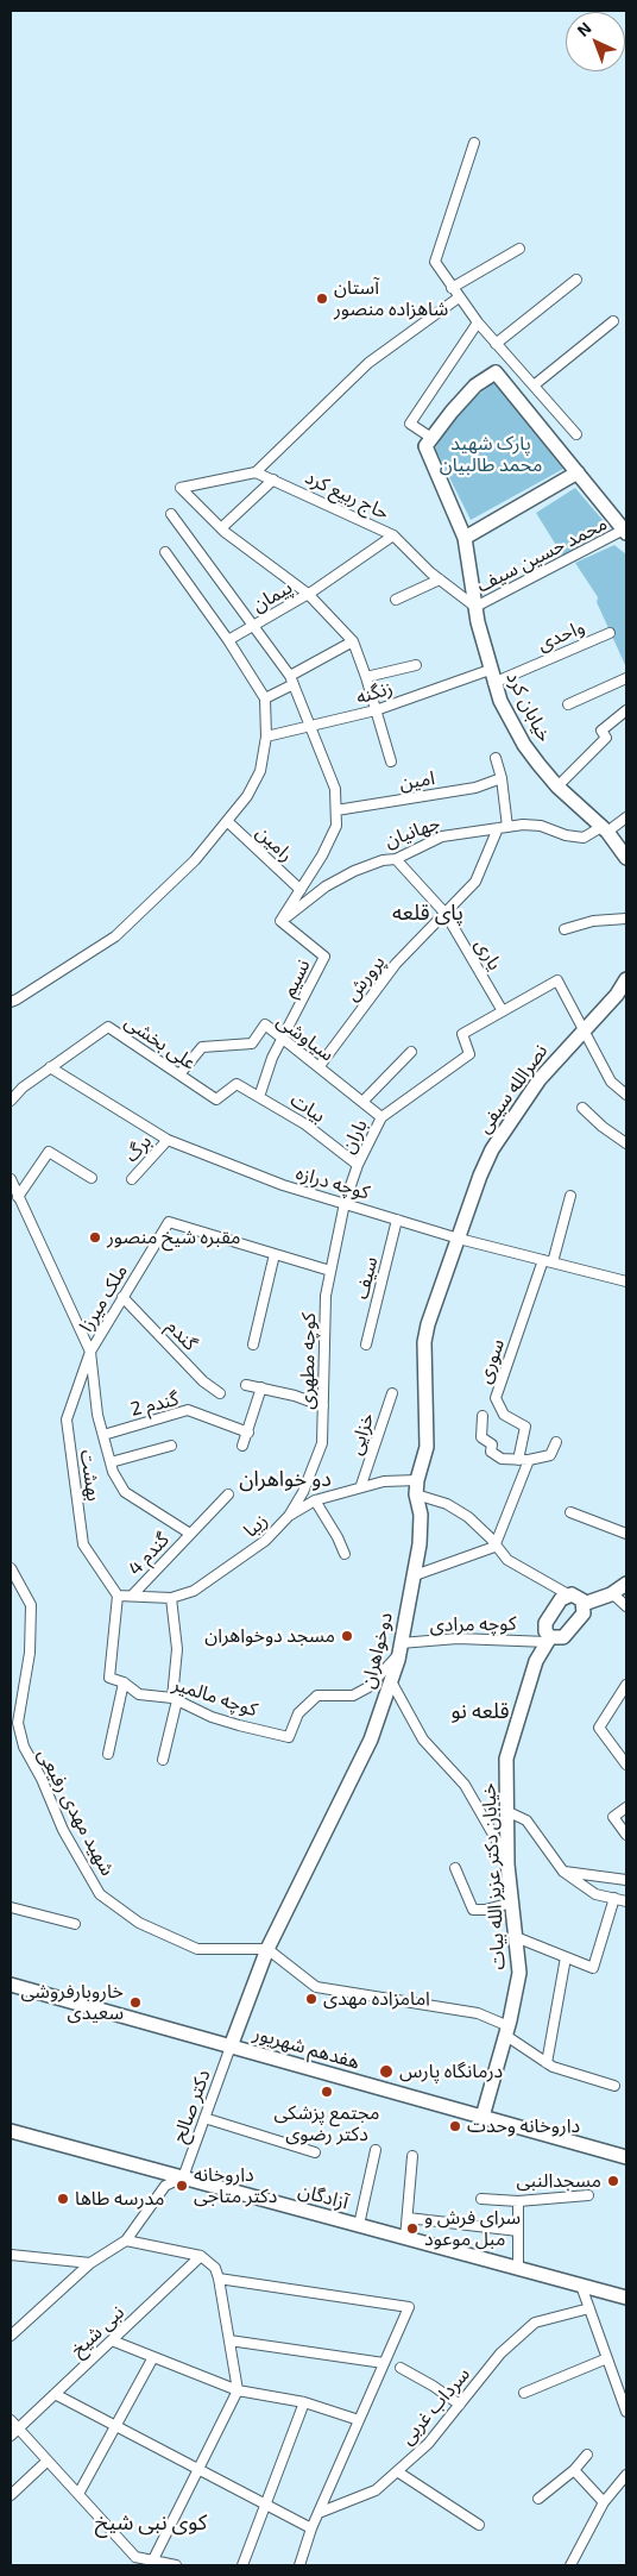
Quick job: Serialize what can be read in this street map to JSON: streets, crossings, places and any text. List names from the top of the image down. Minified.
{"streets":{"street":["حاج ربیع کرد","محمد حسین سیف","پیمان","واحدی","زنگنه","خیابان کرد","امین","جهانیان","رامین","یاری","نسیم","پرورش","سیاوشی","علی بخشی","نصرالله سیفی","بیات","باران","برگ","کوچه درازه","سیف","ملک میرزا","گندم","کوچه مطهری","سوری","گندم 2","خزایی","بهشت","زیبا","گندم 4","کوچه مرادی","دوخواهران","کوچه مالمیر","شهید مهدی رفیعی","خیابان دکتر عزیز الله بیات","هفدهم شهریور","دکتر صالح","آزادگان","نبی شیخ","سرداب غربی"]},"crossings":[["حاج ربیع کرد","محمد حسین سیف"],["حاج ربیع کرد","پیمان"],["حاج ربیع کرد","خیابان کرد"],["محمد حسین سیف","خیابان کرد"],["واحدی","زنگنه"],["واحدی","خیابان کرد"],["زنگنه","خیابان کرد"],["خیابان کرد","جهانیان"],["جهانیان","یاری"],["جهانیان","نسیم"],["جهانیان","پرورش"],["یاری","پرورش"],["نسیم","سیاوشی"],["نسیم","بیات"],["پرورش","سیاوشی"],["سیاوشی","علی بخشی"],["سیاوشی","باران"],["علی بخشی","بیات"],["علی بخشی","کوچه درازه"],["نصرالله سیفی","کوچه درازه"],["نصرالله سیفی","دوخواهران"],["بیات","باران"],["باران","کوچه درازه"],["باران","کوچه مطهری"],["برگ","کوچه درازه"],["کوچه درازه","سیف"],["کوچه درازه","کوچه مطهری"],["کوچه درازه","سوری"],["کوچه درازه","دوخواهران"],["ملک میرزا","گندم"],["ملک میرزا","کوچه مطهری"],["ملک میرزا","بهشت"],["کوچه مطهری","زیبا"],["خزایی","زیبا"],["بهشت","زیبا"],["بهشت","کوچه مالمیر"],["زیبا","گندم 4"],["زیبا","دوخواهران"],["زیبا","کوچه مالمیر"],["کوچه مرادی","دوخواهران"],["کوچه مرادی","کوچه مالمیر"],["کوچه مرادی","خیابان دکتر عزیز الله بیات"],["دوخواهران","کوچه مالمیر"],["دوخواهران","شهید مهدی رفیعی"],["دوخواهران","هفدهم شهریور"],["دوخواهران","دکتر صالح"],["خیابان دکتر عزیز الله بیات","هفدهم شهریور"],["هفدهم شهریور","دکتر صالح"],["دکتر صالح","آزادگان"]],"districts":["پای قلعه","دو خواهران","قلعه نو","کوی نبی شیخ"],"parks":["پارک شهید محمد طالبیان"],"places":["آستان شاهزاده منصور","مقبره شیخ منصور","مسجد دوخواهران","امامزاده مهدی","خاروبارفروشی سعیدی","درمانگاه پارس","مجتمع پزشکی دکتر رضوی","داروخانه وحدت","مسجدالنبی","داروخانه دکتر متاجی","مدرسه طاها","سرای فرش و مبل موعود"],"north":"top left"}
